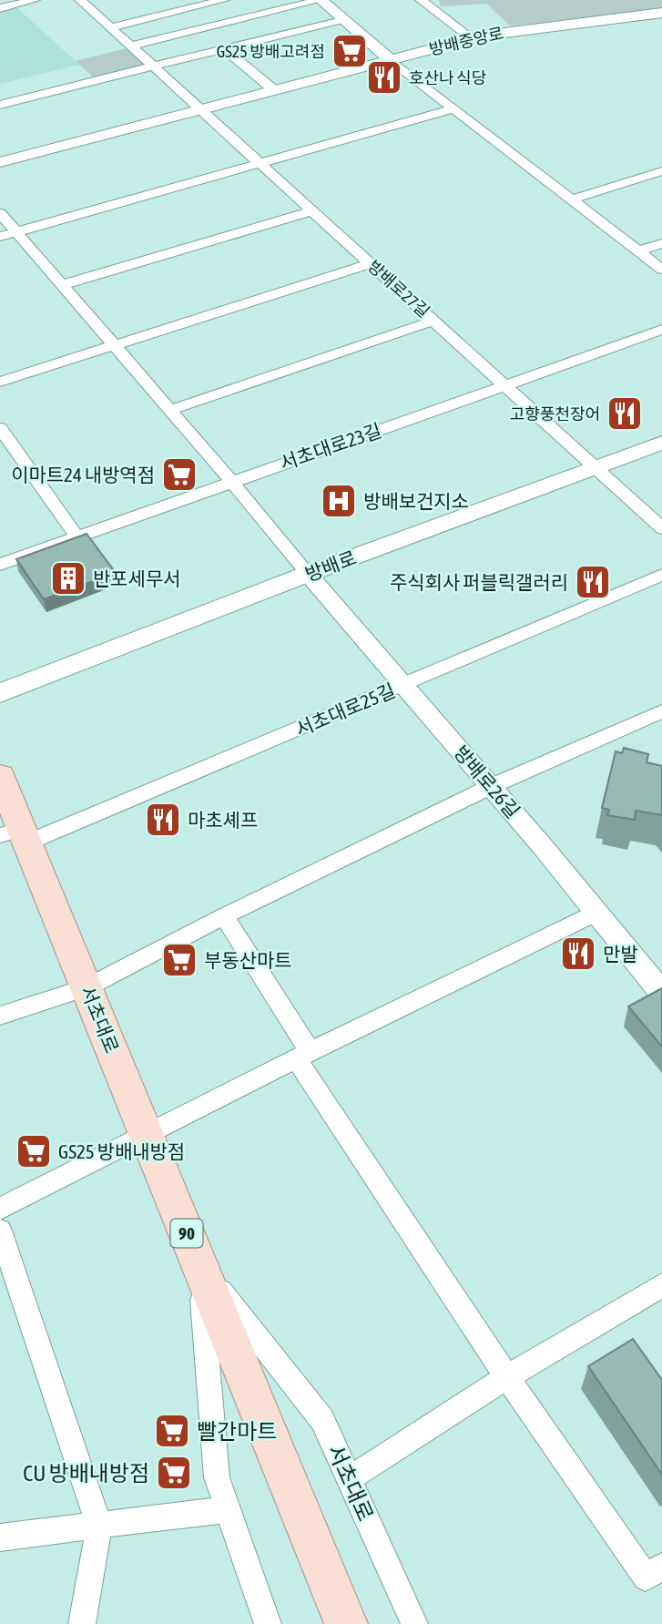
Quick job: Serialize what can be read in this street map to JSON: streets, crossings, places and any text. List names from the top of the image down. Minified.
{"streets":{"main road":["방배로","서초대로","90"],"street":["방배중앙로","방배로27길","서초대로23길","서초대로25길","방배로26길"]},"crossings":[["방배중앙로","방배로27길"],["방배로27길","서초대로23길"],["방배로27길","방배로"],["방배로","방배로26길"],["서초대로25길","방배로26길"],["서초대로25길","서초대로"]],"places":{"supermarket":["GS25 방배고려점","이마트24 내방역점","부동산마트","GS25 방배내방점","빨간마트","CU 방배내방점"],"restaurant":["호산나 식당","고향풍천장어","주식회사 퍼블릭갤러리","마초셰프","만발"],"hospital":["방배보건지소"],"building":["반포세무서"]}}
